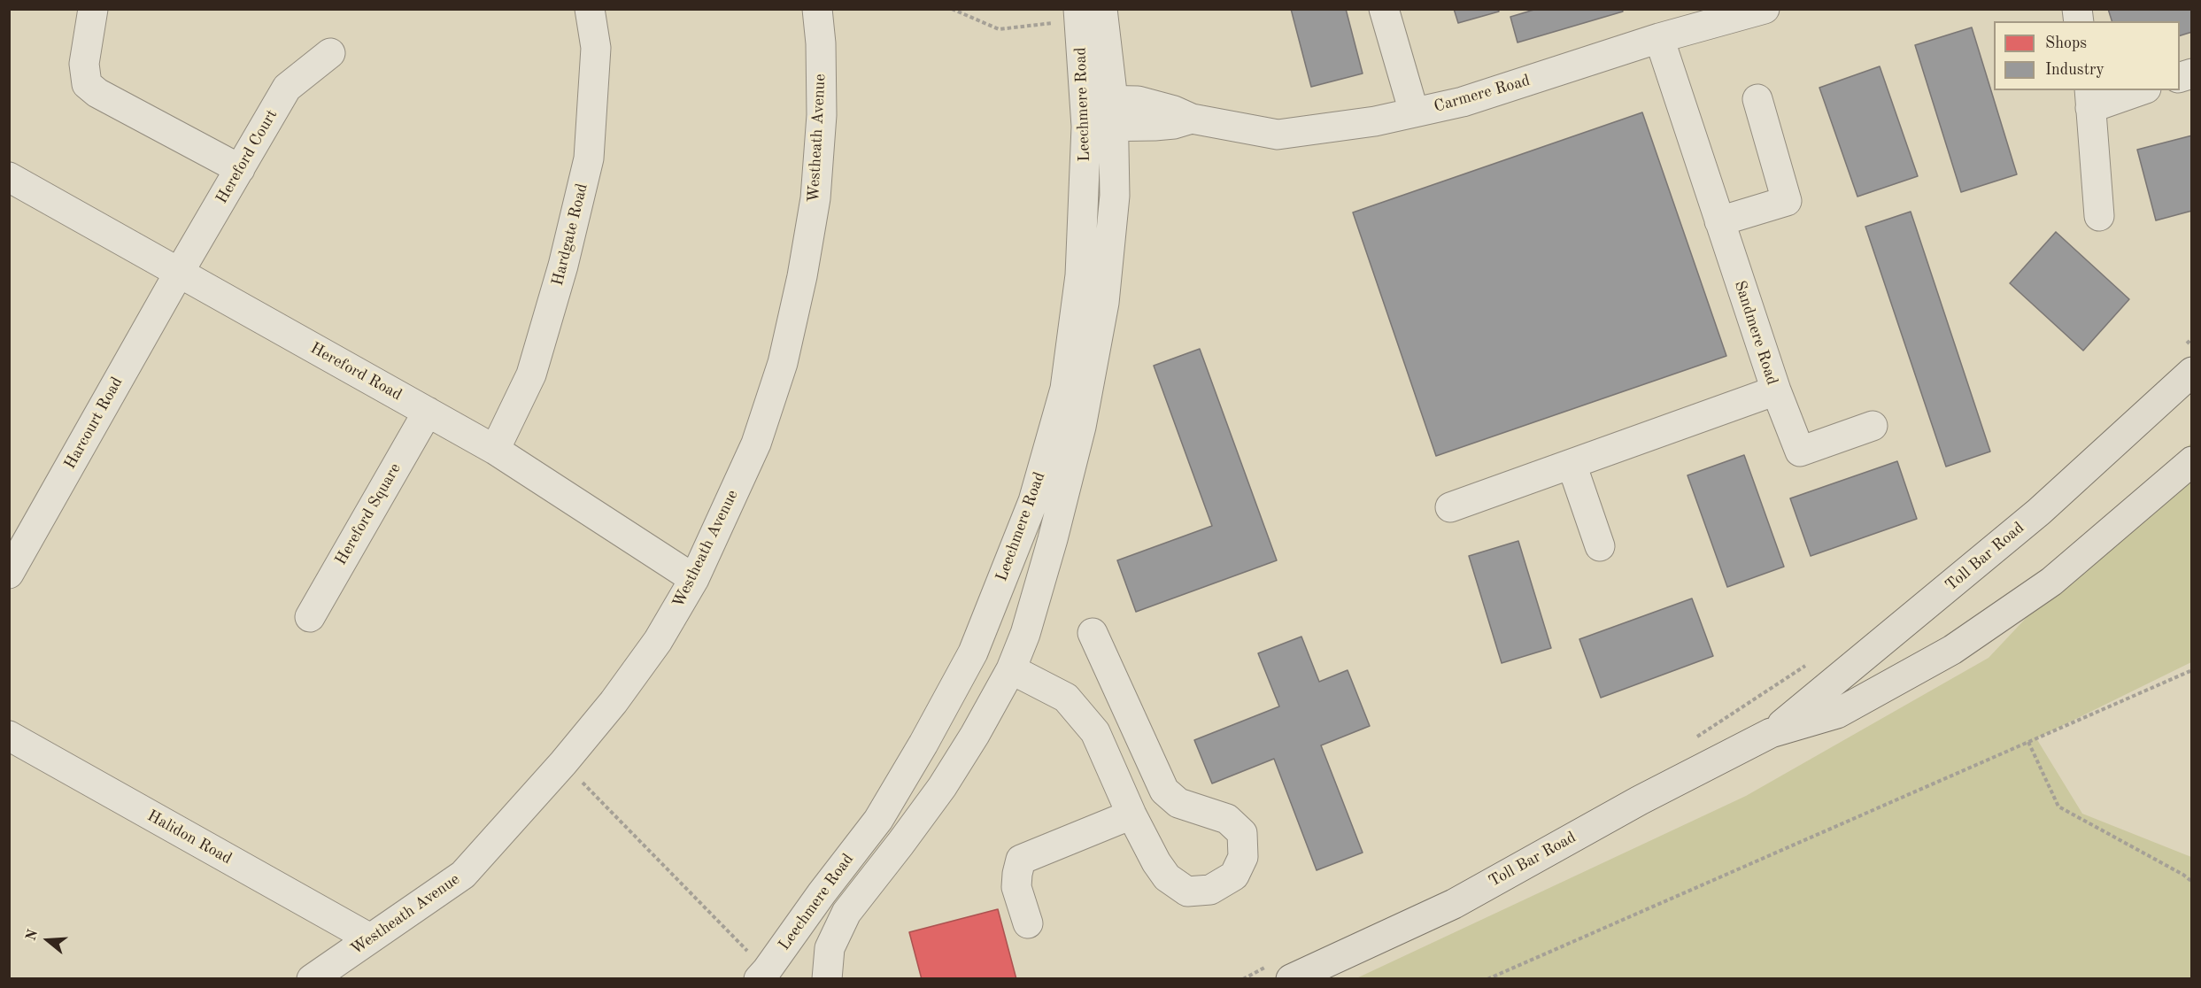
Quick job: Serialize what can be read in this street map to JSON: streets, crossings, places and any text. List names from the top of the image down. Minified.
{"streets":{"main road":["Toll Bar Road"],"street":["Carmere Road","Leechmere Road","Westheath Avenue","Hereford Court","Hardgate Road","Sandmere Road","Hereford Road","Harcourt Road","Hereford Square","Halidon Road"]},"crossings":[["Carmere Road","Leechmere Road"],["Carmere Road","Sandmere Road"],["Westheath Avenue","Hereford Road"],["Westheath Avenue","Halidon Road"],["Hereford Court","Hereford Road"],["Hereford Court","Harcourt Road"],["Hardgate Road","Hereford Road"],["Hereford Road","Harcourt Road"],["Hereford Road","Hereford Square"]],"legend":["Shops","Industry"],"north":"left"}
